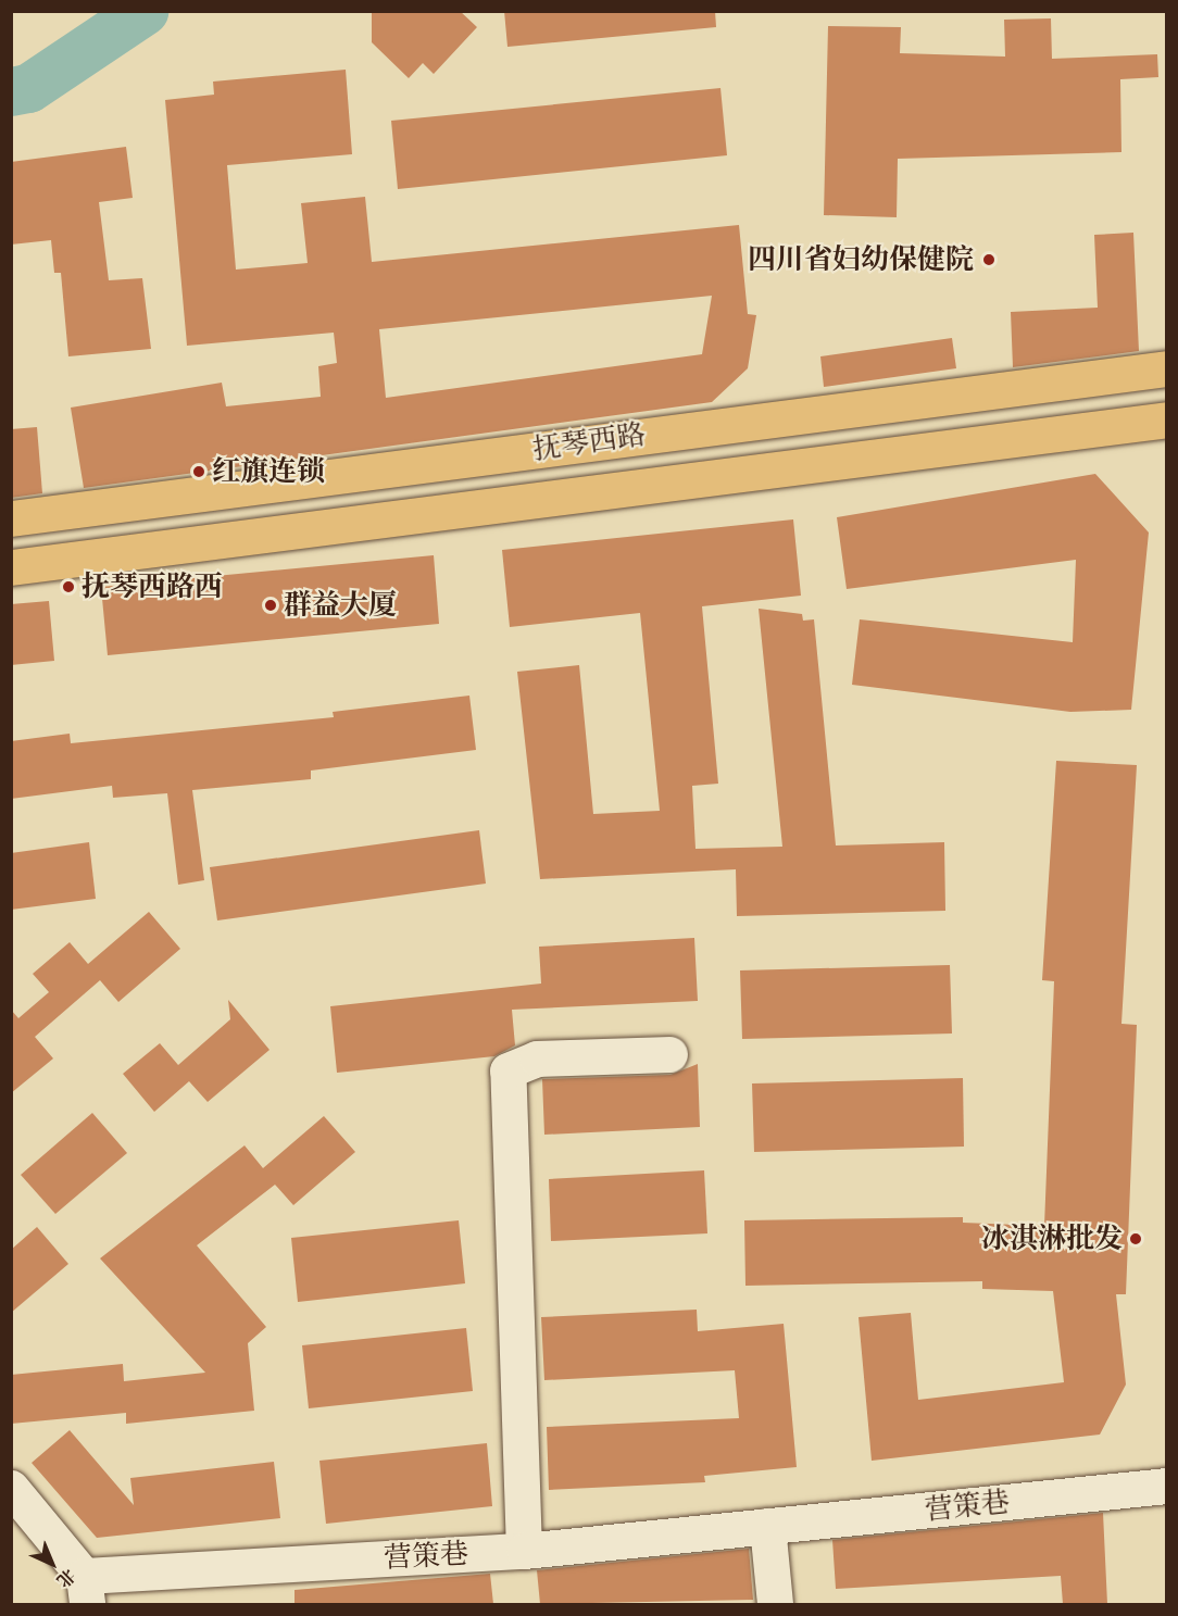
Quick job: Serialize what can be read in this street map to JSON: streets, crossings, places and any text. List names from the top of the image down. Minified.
{"streets":{"main road":["抚琴西路"],"street":["营策巷"]},"places":["四川省妇幼保健院","红旗连锁","抚琴西路西","群益大厦","冰淇淋批发"],"north":"bottom right"}
